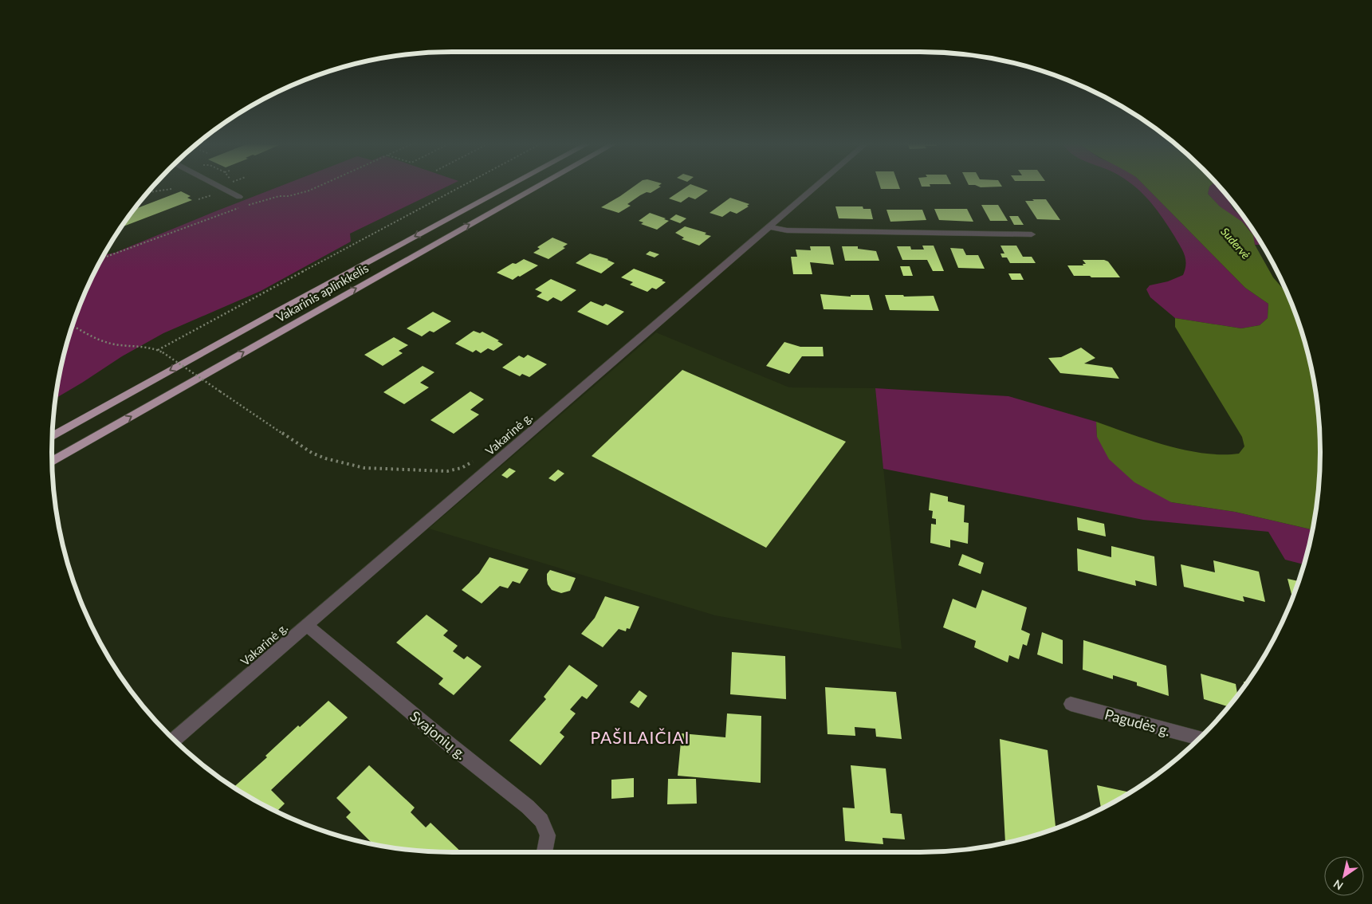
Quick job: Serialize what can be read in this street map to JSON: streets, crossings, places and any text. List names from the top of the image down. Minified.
{"streets":{"highway":["Vakarinis aplinkkelis"],"street":["Vakarinė g.","Pagudės g.","Svajonių g."]},"crossings":[["Vakarinė g.","Svajonių g."]],"districts":["PAŠILAIČIAI"],"water":["Sudervė"],"north":"bottom left"}
